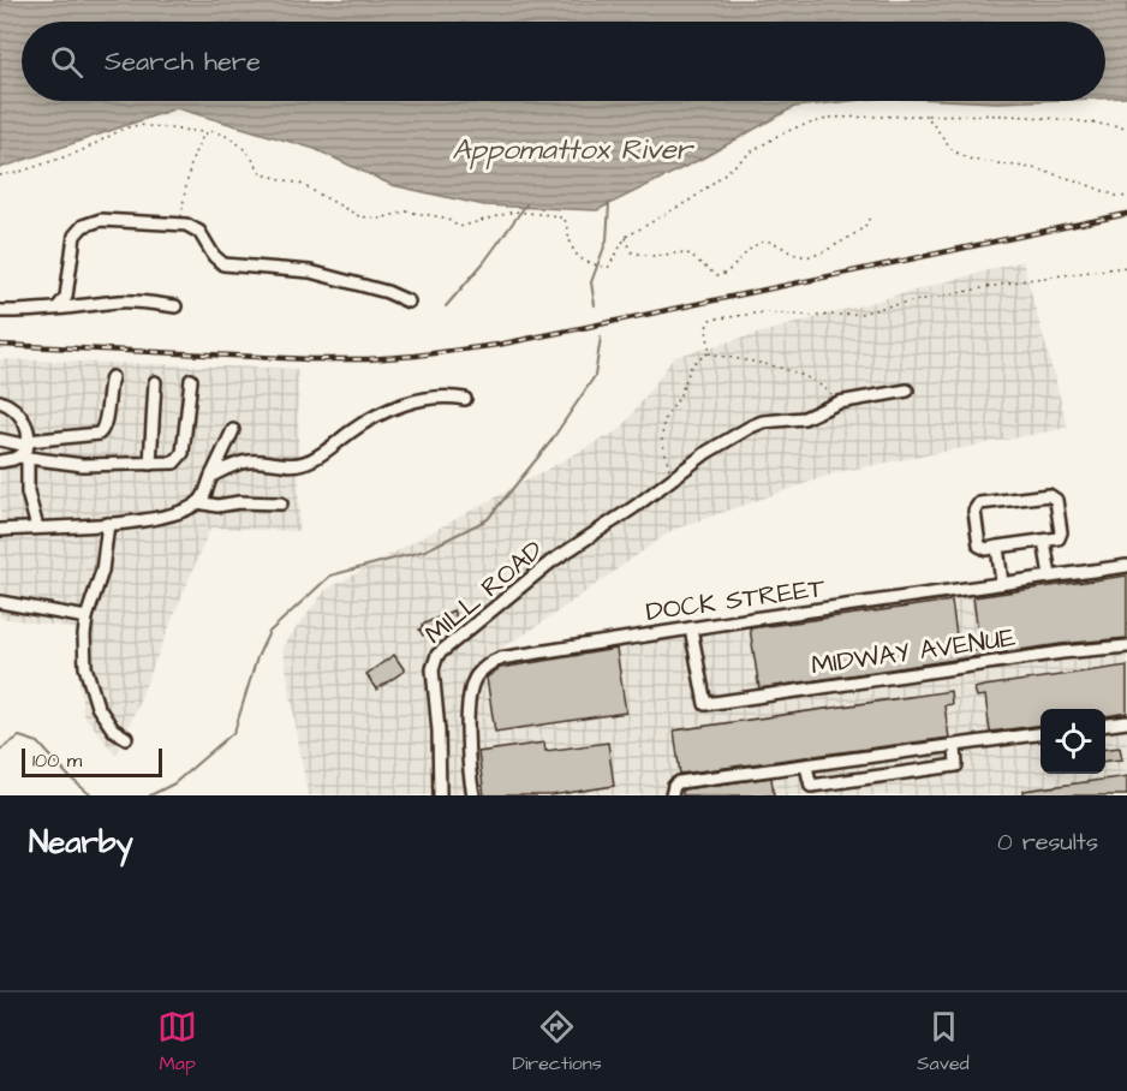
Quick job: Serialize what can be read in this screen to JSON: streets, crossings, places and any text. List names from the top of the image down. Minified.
{"streets":{"street":["MILL ROAD","DOCK STREET","MIDWAY AVENUE"]},"crossings":[["DOCK STREET","MIDWAY AVENUE"]],"water":["Appomattox River"],"scale_bar":"100 m","page":{"search":"Search here","scale":"100 m","heading":["Nearby","0 results"],"nav":["Map","Directions","Saved"]}}
